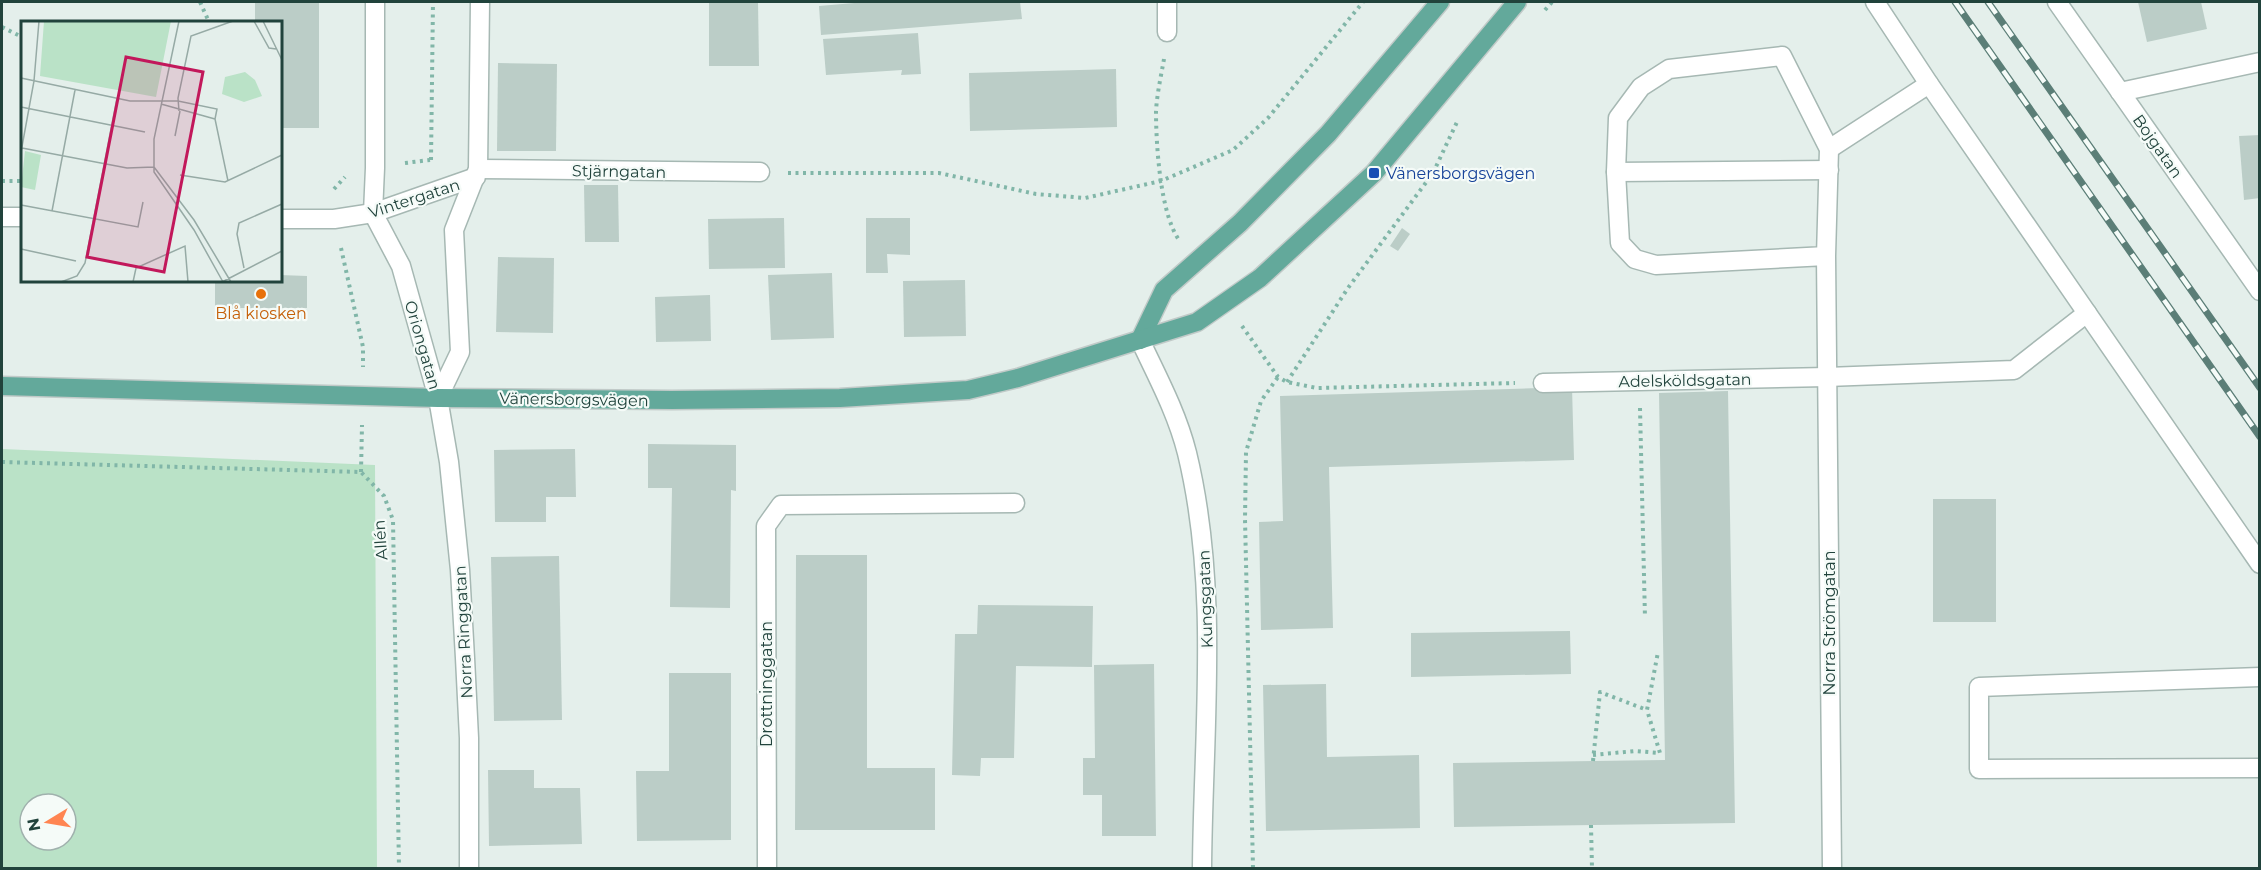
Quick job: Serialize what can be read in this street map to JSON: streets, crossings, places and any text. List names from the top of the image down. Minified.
{"streets":{"main road":["Vänersborgsvägen"],"street":["Bojgatan","Stjärngatan","Vintergatan","Oriongatan","Adelsköldsgatan","Kungsgatan","Norra Strömgatan","Norra Ringgatan","Drottninggatan"],"path":["Allén"]},"crossings":[["Stjärngatan","Vintergatan"],["Stjärngatan","Oriongatan"],["Vintergatan","Oriongatan"],["Oriongatan","Vänersborgsvägen"],["Oriongatan","Norra Ringgatan"],["Adelsköldsgatan","Norra Strömgatan"],["Vänersborgsvägen","Kungsgatan"],["Vänersborgsvägen","Norra Ringgatan"]],"places":{"transit":["Vänersborgsvägen"],"other":["Blå kiosken"]},"north":"left"}
